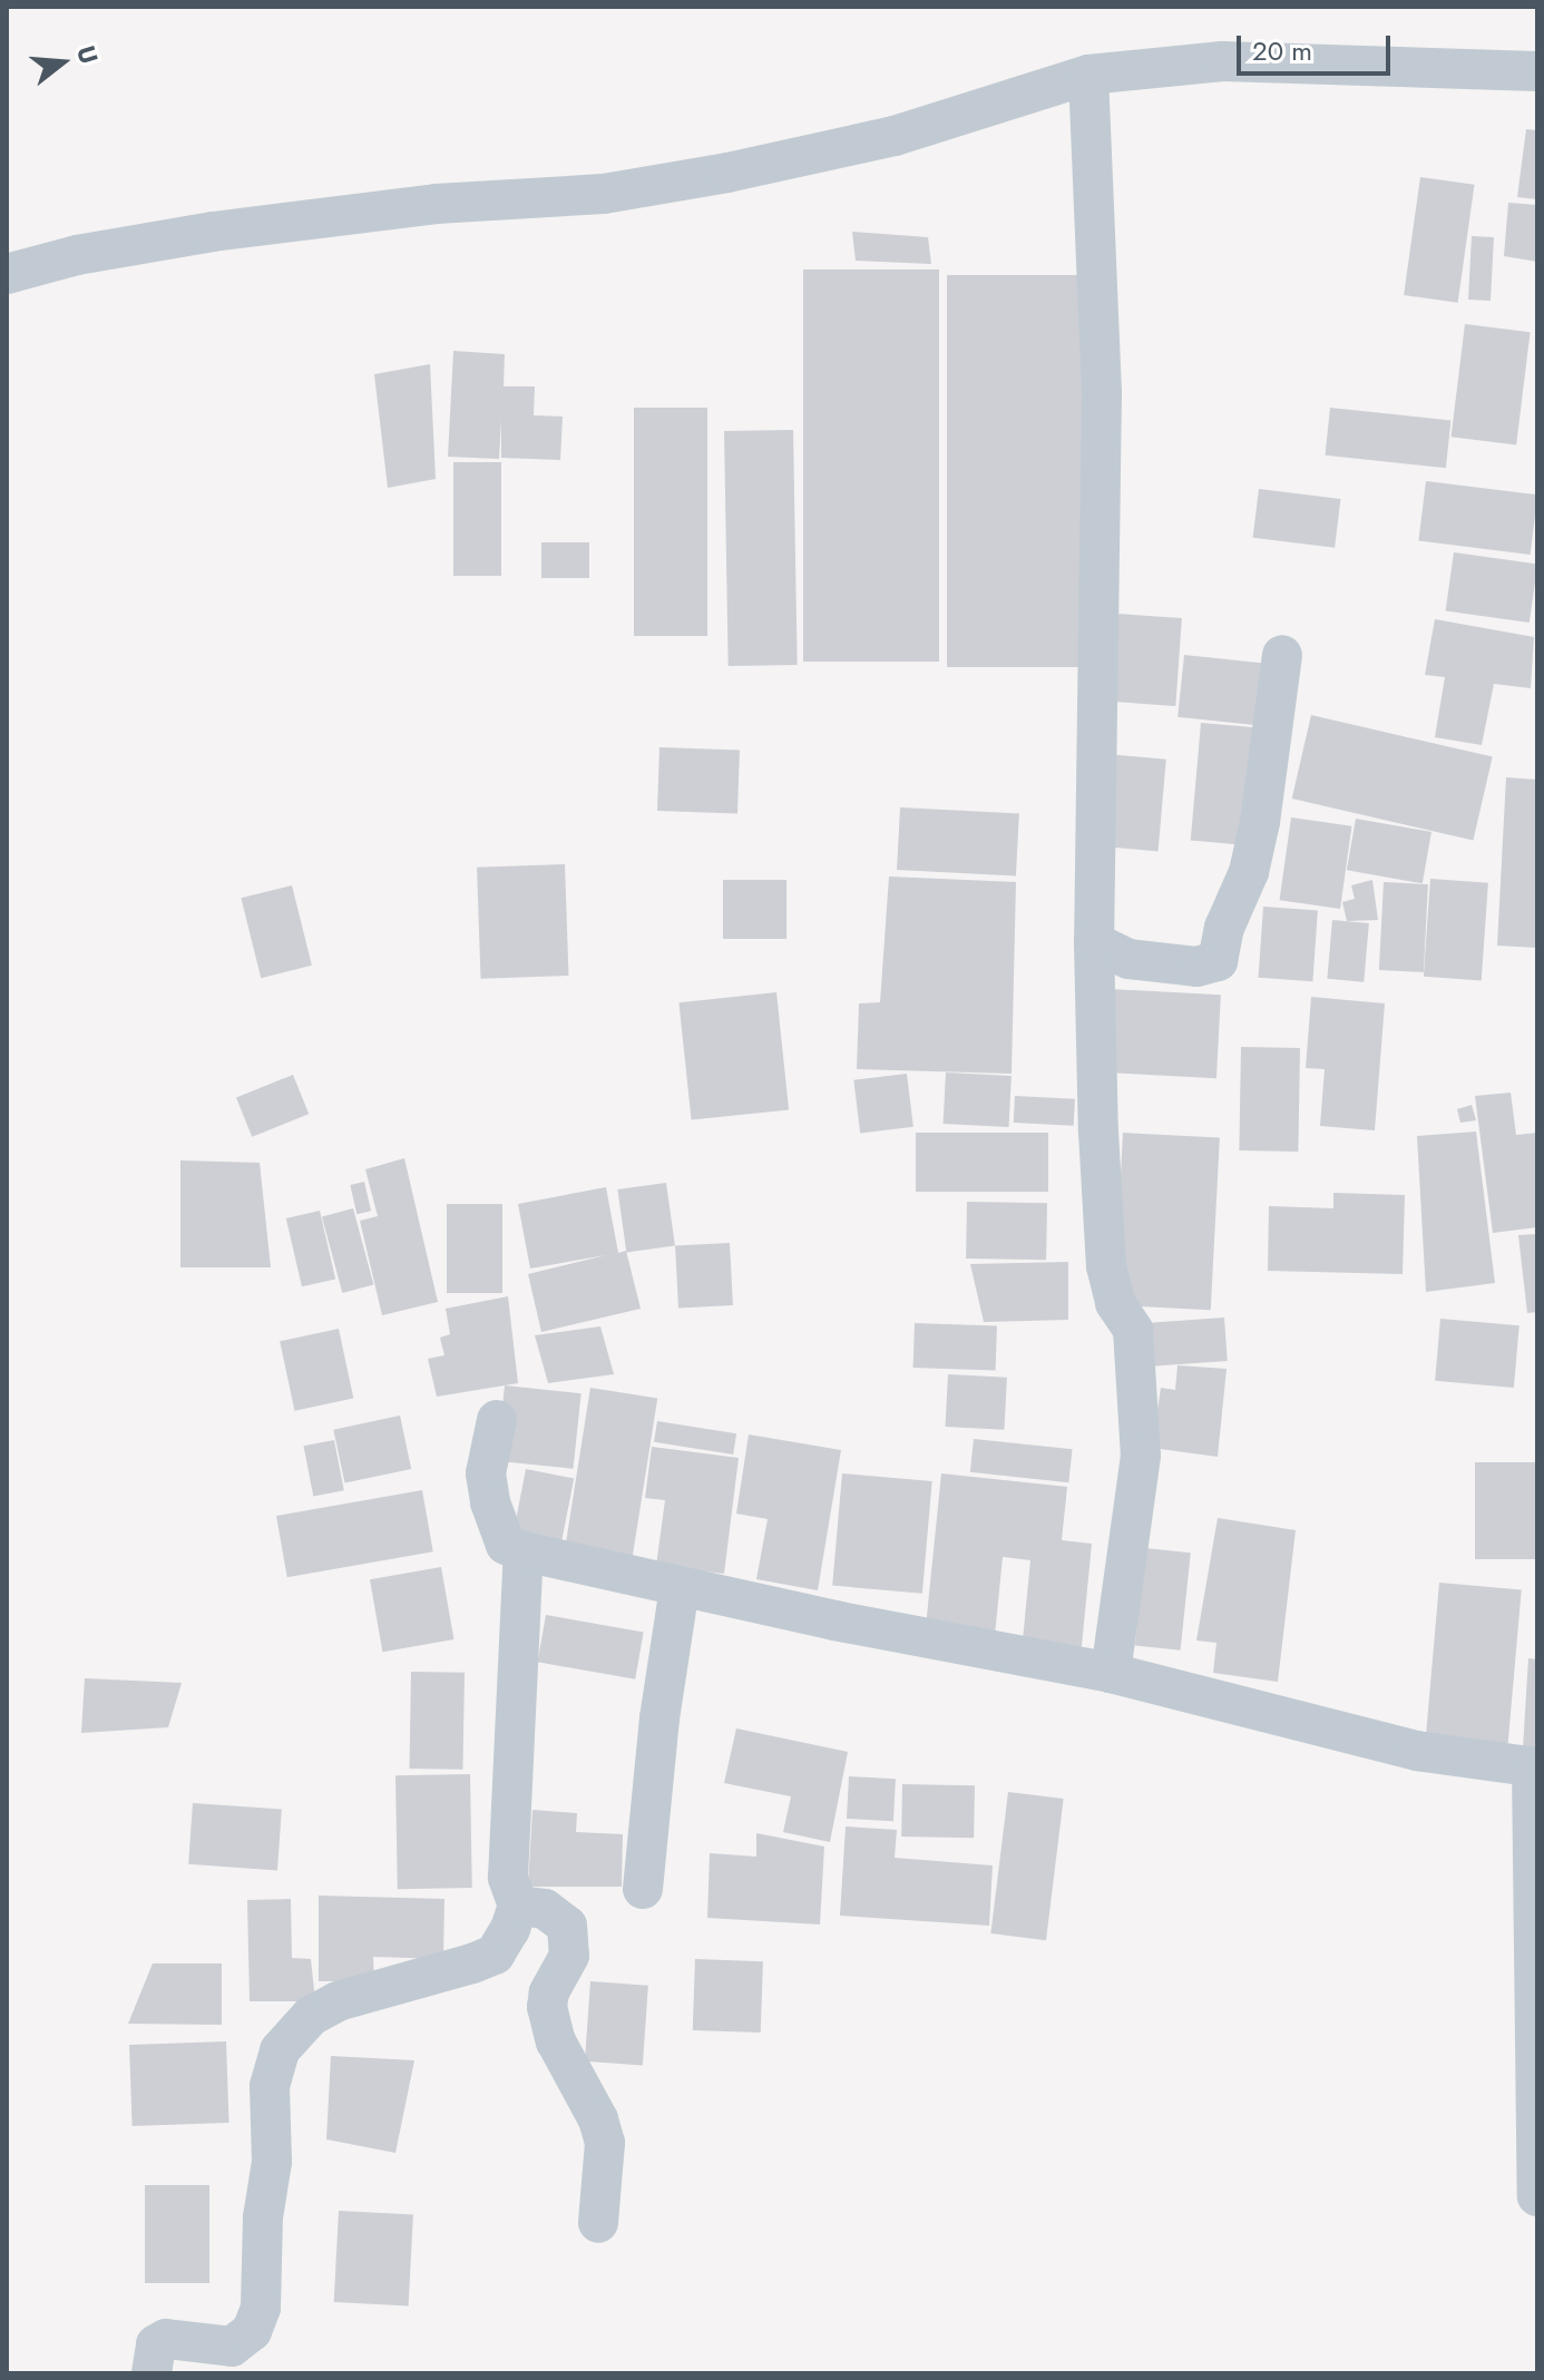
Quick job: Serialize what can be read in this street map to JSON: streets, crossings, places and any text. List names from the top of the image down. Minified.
{"scale_bar":"20 m","north":"right"}
